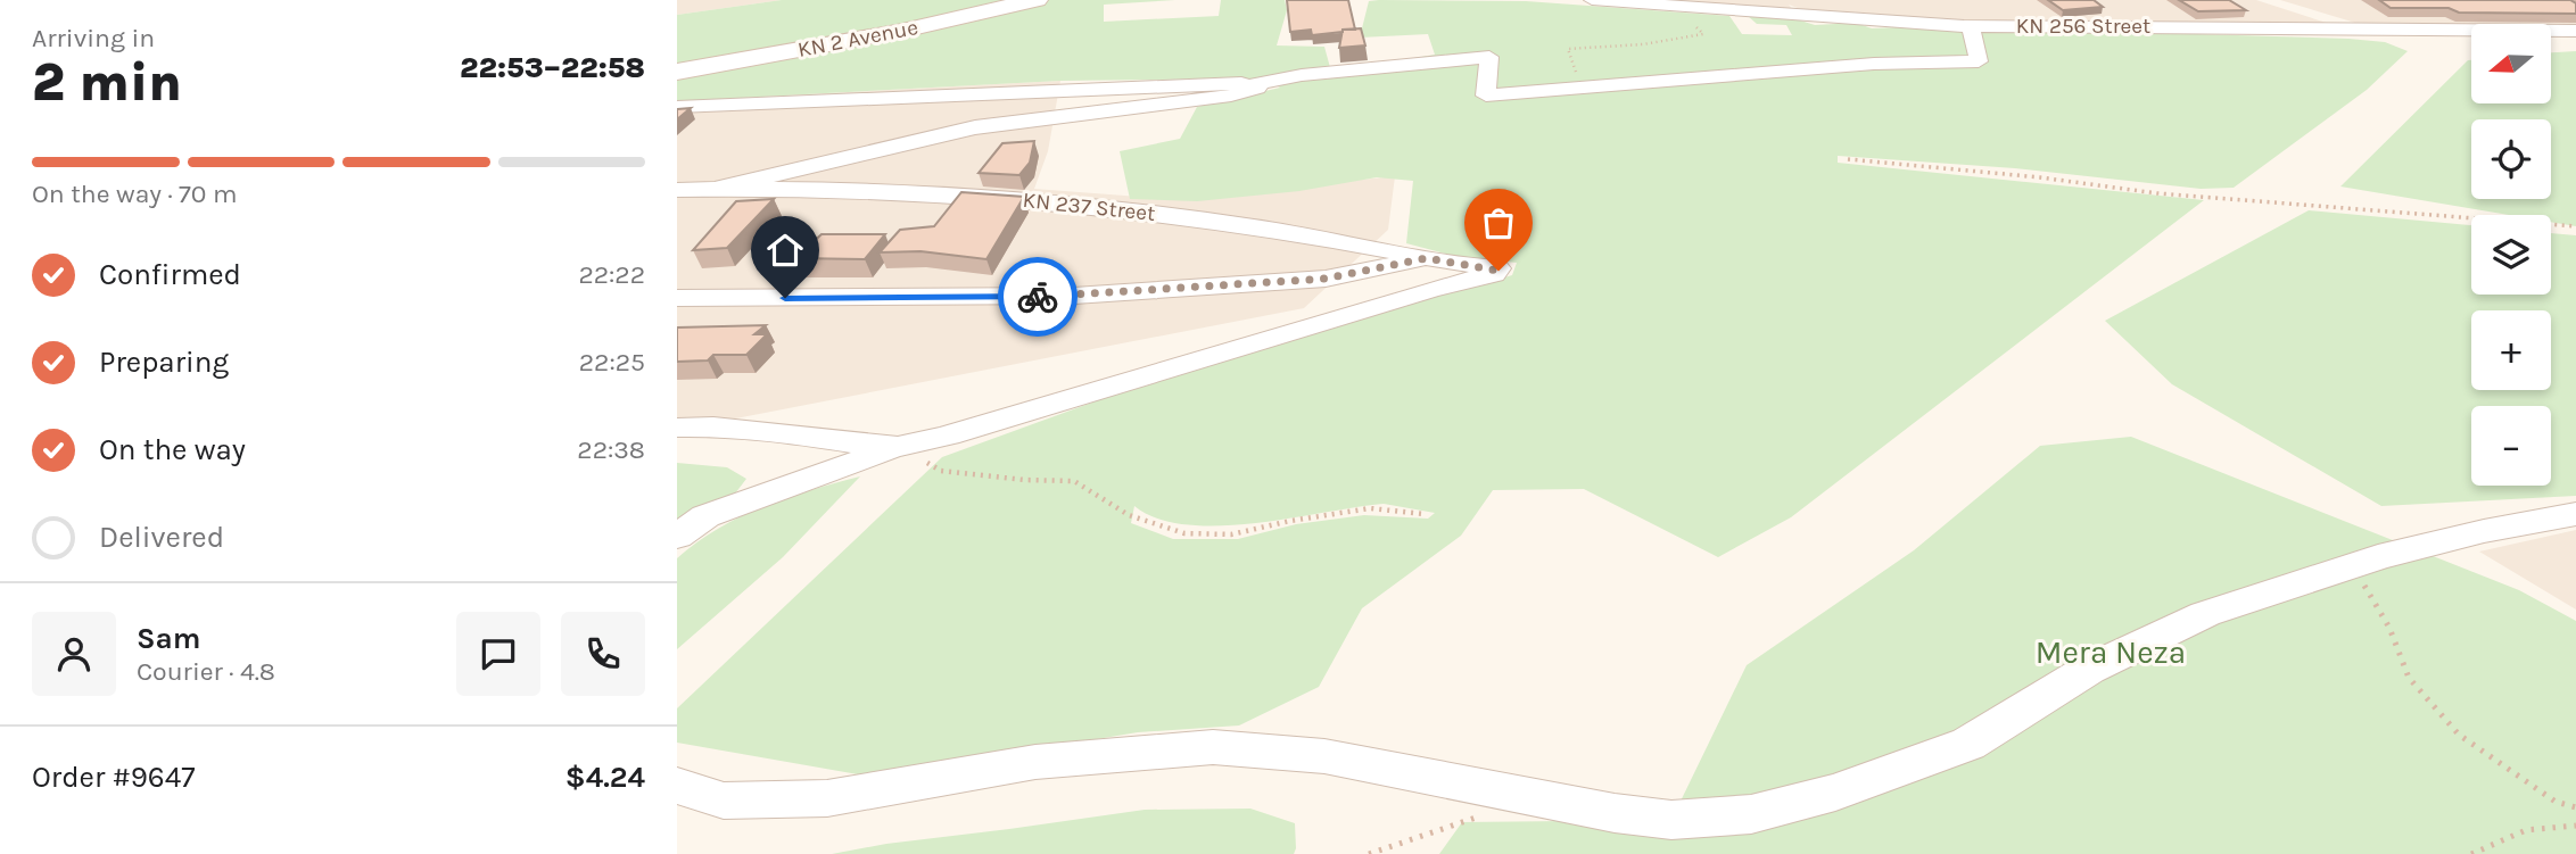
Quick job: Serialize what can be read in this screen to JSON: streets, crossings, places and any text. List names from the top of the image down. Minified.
{"streets":{"main road":["KN 2 Avenue"],"street":["KN 256 Street","KN 237 Street"]},"parks":["Mera Neza"],"north":"left","page":{"heading":["2 min","Arriving in","22:53–22:58"],"panel":["Sam","Courier · 4.8","Order #9647","$4.24"],"map_buttons":["+","−"],"bar":"On the way · 70 m","list":[["Confirmed","22:22"],["Preparing","22:25"],["On the way","22:38"],"Delivered"]}}
